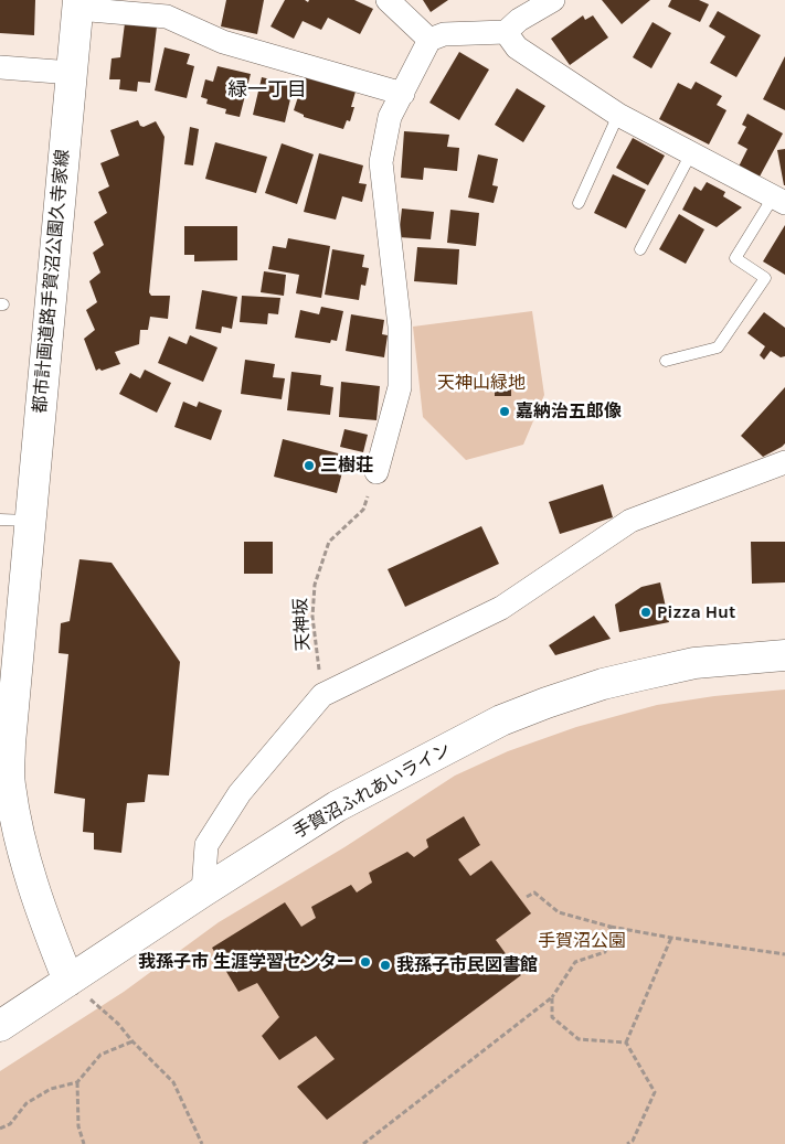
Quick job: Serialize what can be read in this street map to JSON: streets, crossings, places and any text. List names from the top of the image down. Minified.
{"streets":{"street":["都市計画道路手賀沼公園久寺家線","手賀沼ふれあいライン"],"path":["天神坂"]},"crossings":[["都市計画道路手賀沼公園久寺家線","手賀沼ふれあいライン"]],"districts":["緑一丁目"],"parks":["天神山緑地","手賀沼公園"],"places":["嘉納治五郎像","三樹荘","Pizza Hut","我孫子市 生涯学習センター","我孫子市民図書館"]}
